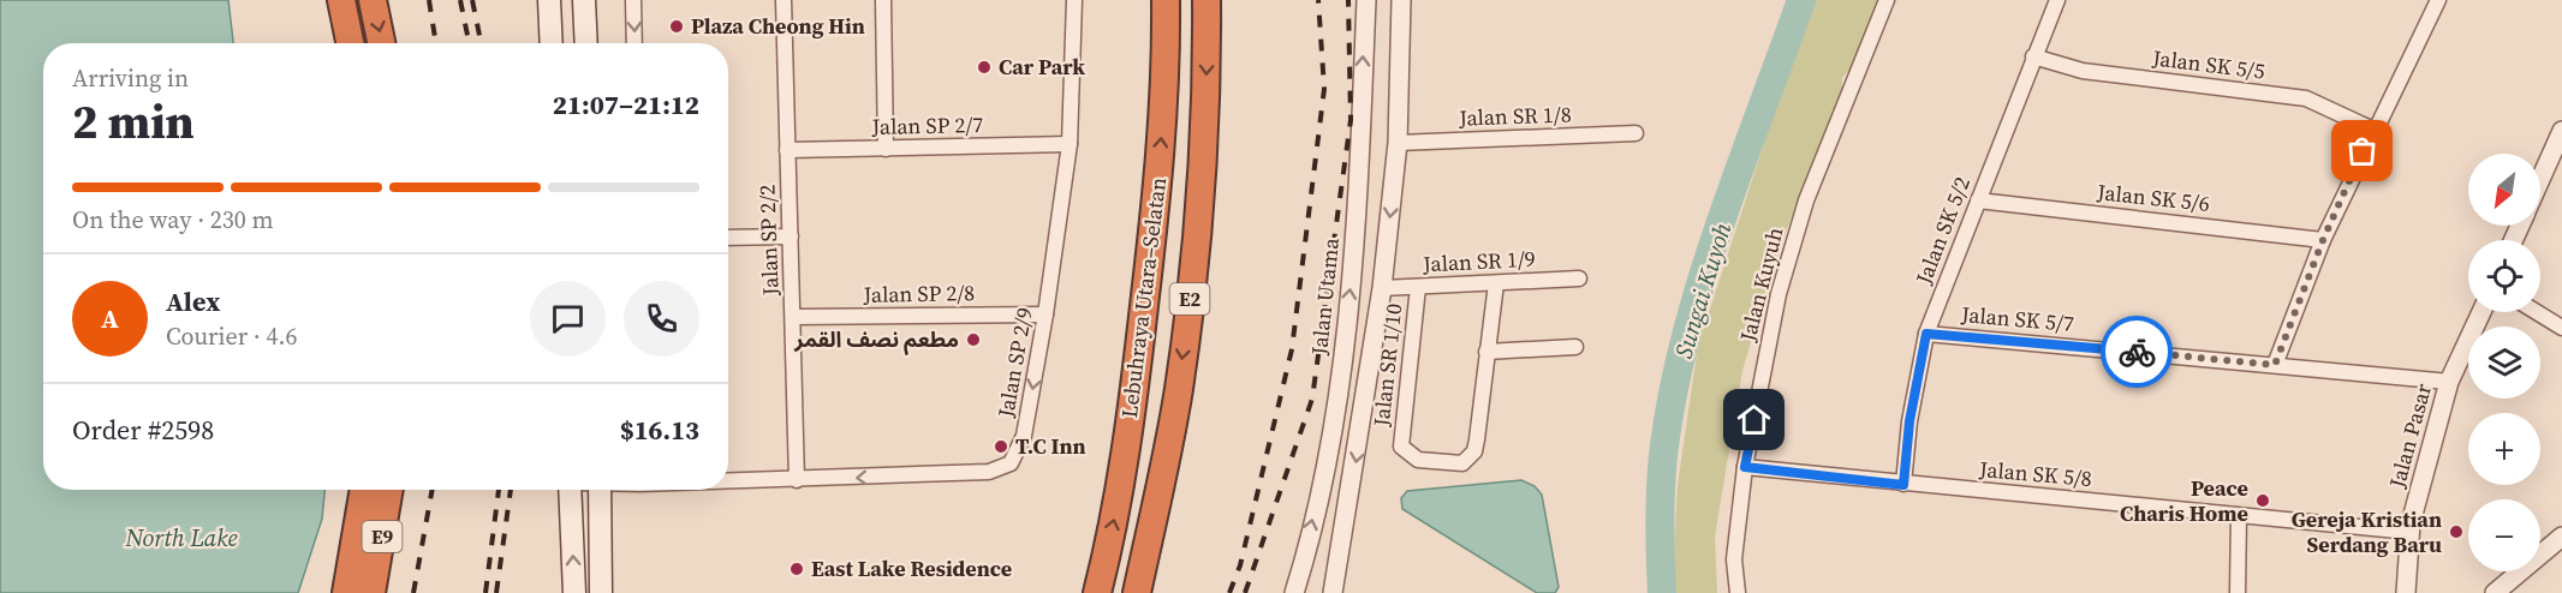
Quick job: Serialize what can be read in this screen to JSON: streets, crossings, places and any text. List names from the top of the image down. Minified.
{"streets":{"highway":["Lebuhraya Utara–Selatan","E2","E9"],"street":["Jalan SK 5/5","Jalan SR 1/8","Jalan SP 2/7","Jalan SK 5/6","Jalan SK 5/2","Jalan SP 2/2","Jalan SR 1/9","Jalan Kuyuh","Jalan SP 2/8","Jalan Utama","Jalan SK 5/7","Jalan SP 2/9","Jalan SR 1/10","Jalan Pasar","Jalan SK 5/8"]},"crossings":[["Jalan SK 5/5","Jalan SK 5/2"],["Jalan SP 2/7","Jalan SP 2/2"],["Jalan SP 2/7","Jalan SP 2/9"],["Jalan SK 5/6","Jalan SK 5/2"],["Jalan SK 5/2","Jalan SK 5/7"],["Jalan SK 5/2","Jalan SK 5/8"],["Jalan SP 2/2","Jalan SP 2/8"],["Jalan SP 2/2","Jalan SP 2/9"],["Jalan SR 1/9","Jalan SR 1/10"],["Jalan Kuyuh","Jalan SK 5/8"],["Jalan SP 2/8","Jalan SP 2/9"],["Jalan SK 5/7","Jalan Pasar"],["Jalan Pasar","Jalan SK 5/8"]],"one_way":["Jalan SP 2/9"],"water":["Sungai Kuyoh","North Lake"],"places":["Plaza Cheong Hin","Car Park","مطعم نصف القمر","T.C Inn","Peace Charis Home","Gereja Kristian Serdang Baru","East Lake Residence"],"north":"bottom left","page":{"heading":["2 min","Arriving in","21:07–21:12"],"panel":["Alex","Courier · 4.6","Order #2598","$16.13"],"map_buttons":["+","−"],"bar":"On the way · 230 m","round":"A"}}
